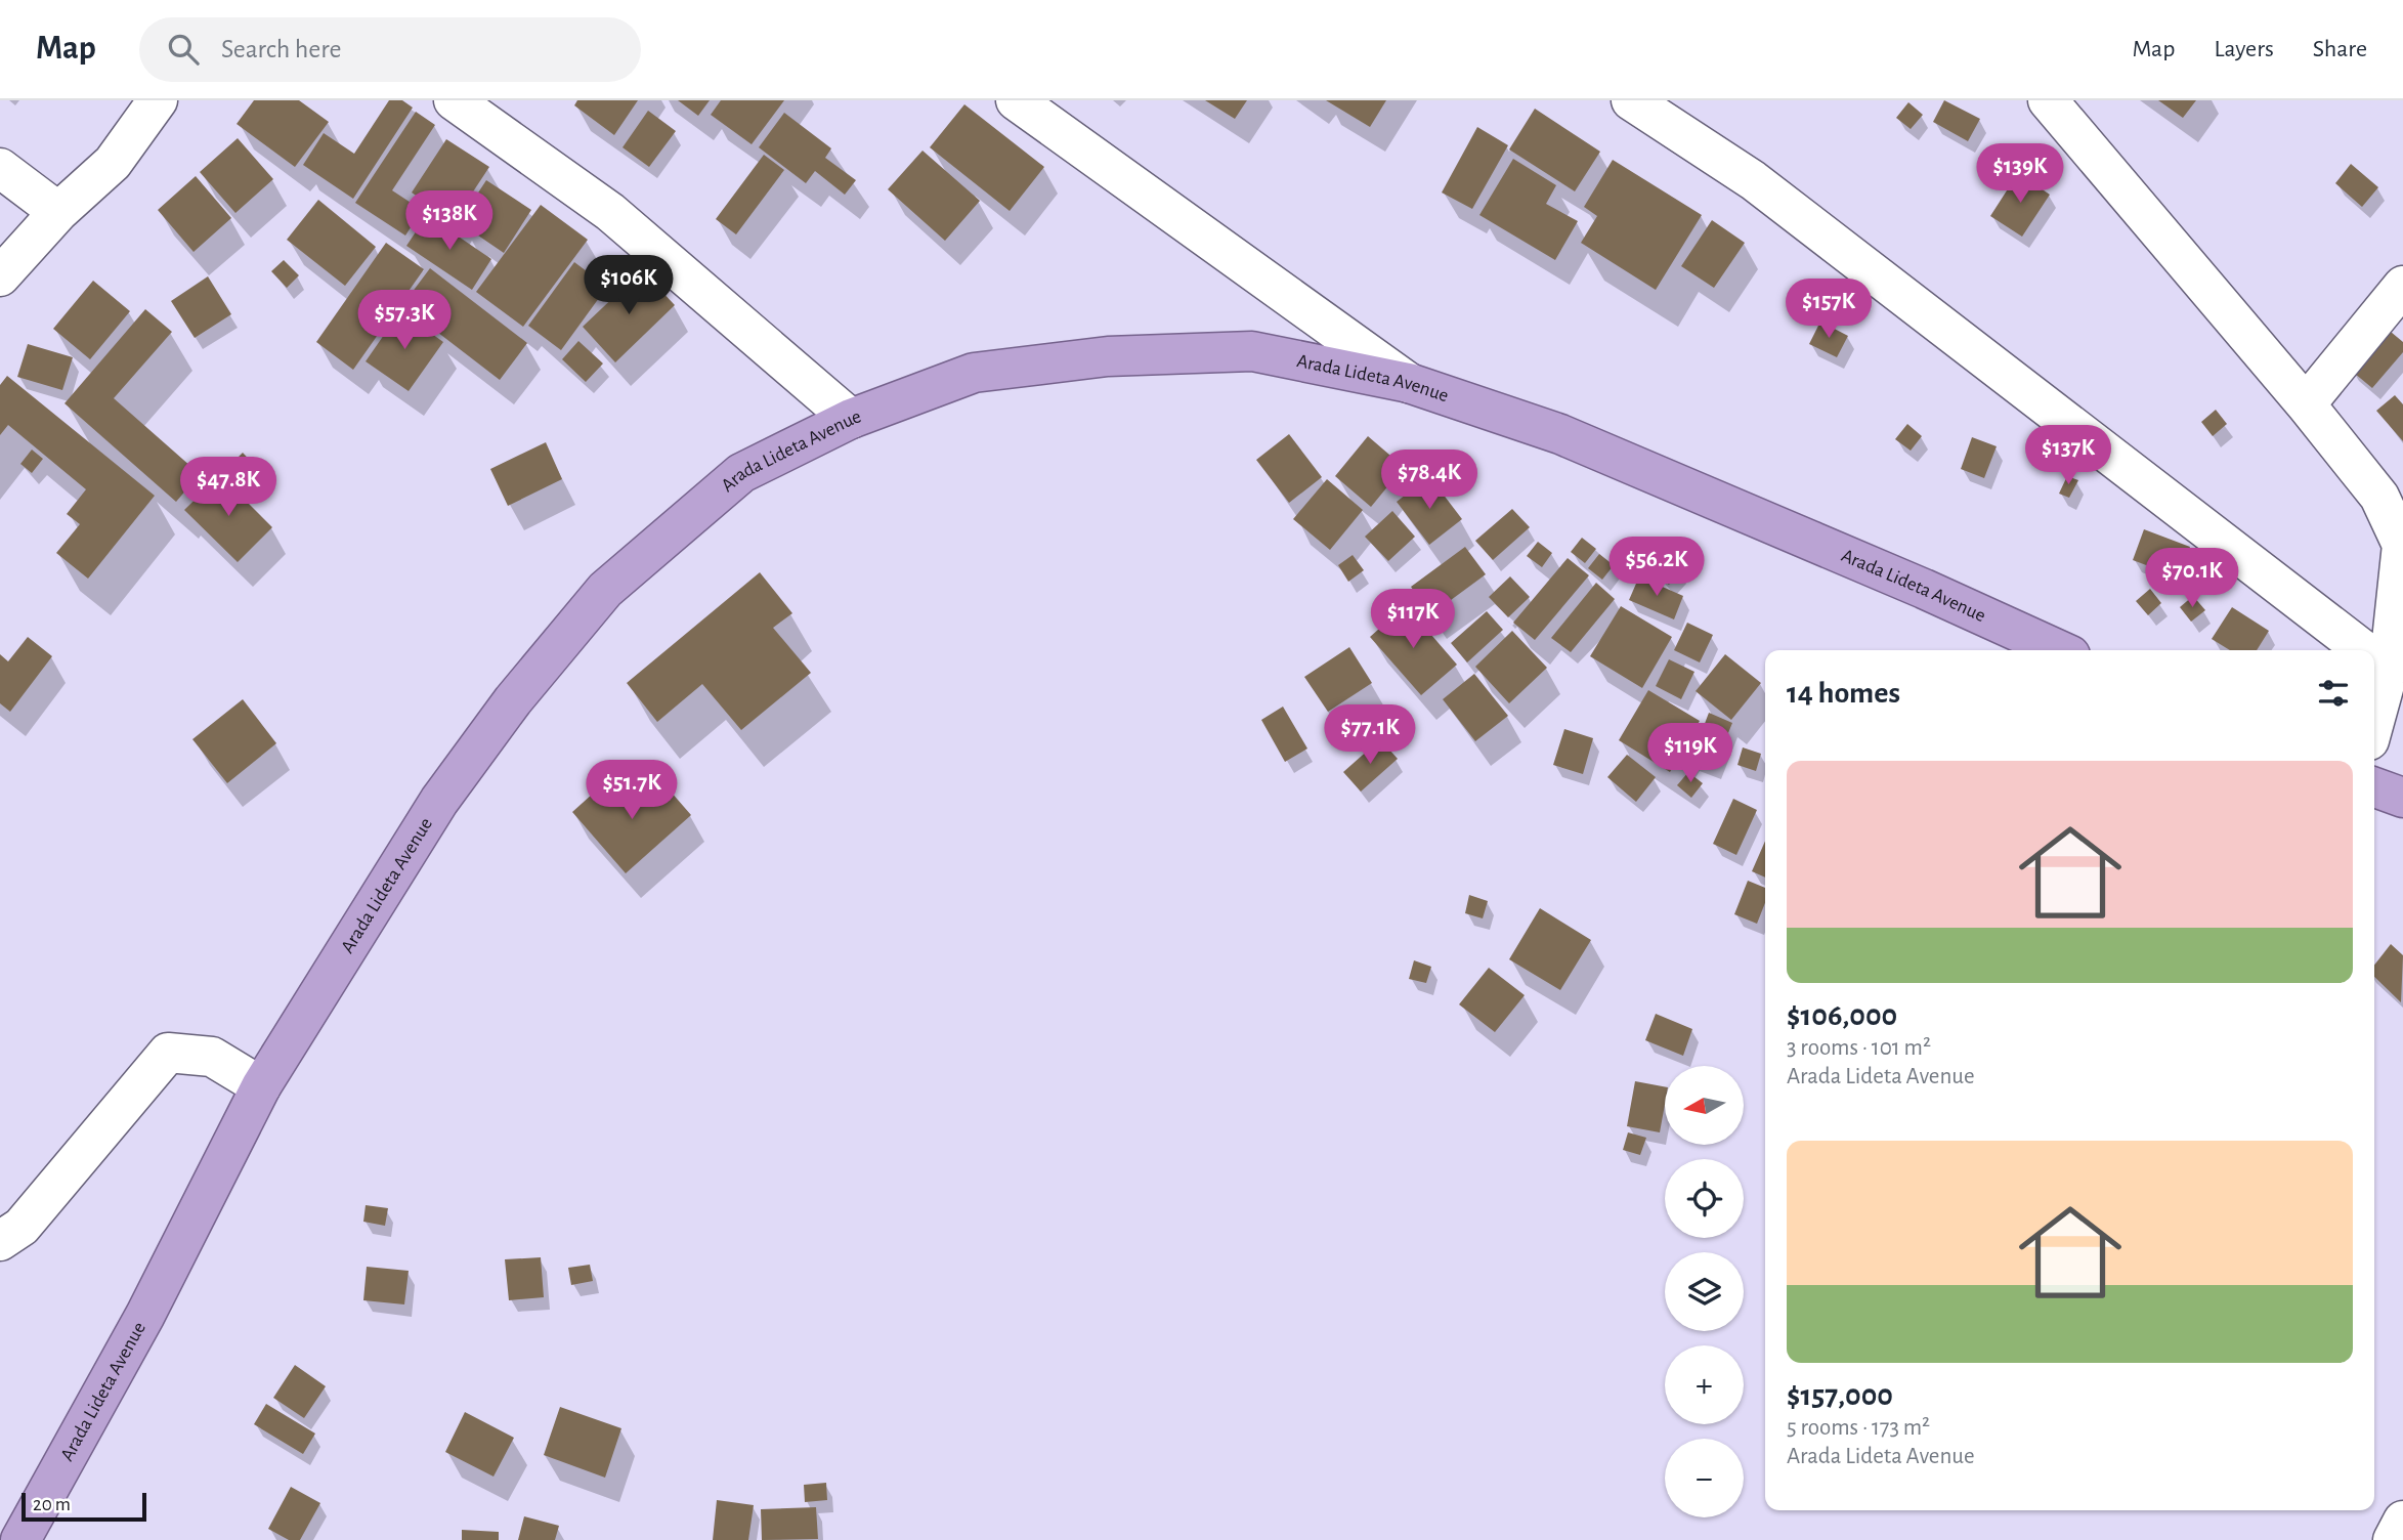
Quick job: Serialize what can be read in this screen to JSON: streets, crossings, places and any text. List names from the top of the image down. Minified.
{"streets":{"highway":["Arada Lideta Avenue"]},"scale_bar":"20 m","north":"left","page":{"header":"Map","search":"Search here","nav":["Map","Layers","Share"],"price":["$139K","$138K","$106K","$157K","$57.3K","$137K","$78.4K","$47.8K","$56.2K","$70.1K","$117K","$77.1K","$119K","$51.7K"],"heading":"14 homes","list":[{"name":"$106,000","note":"3 rooms · 101 m² · Arada Lideta Avenue"},{"name":"$157,000","note":"5 rooms · 173 m² · Arada Lideta Avenue"}],"map_buttons":["+","−"],"scale":"20 m"}}
